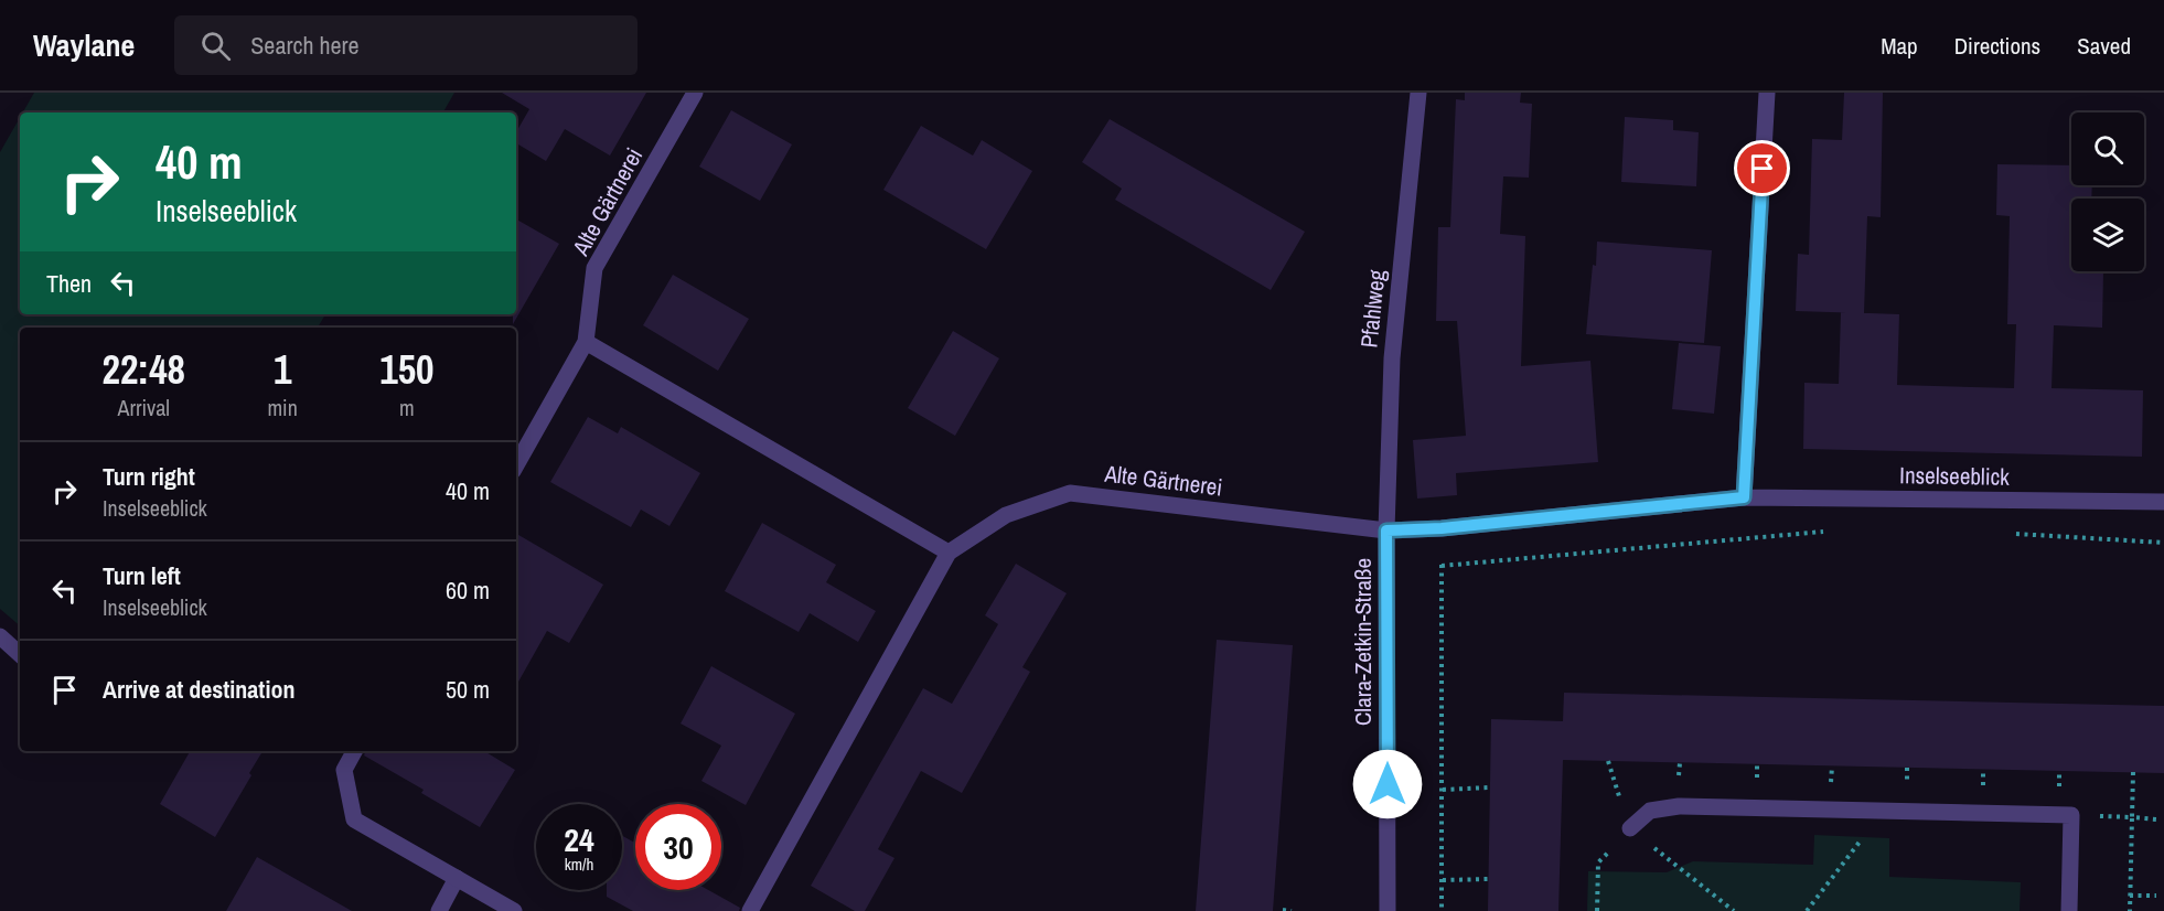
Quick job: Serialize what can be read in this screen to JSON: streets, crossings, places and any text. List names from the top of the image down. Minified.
{"streets":{"street":["Alte Gärtnerei","Pfahlweg","Inselseeblick","Clara-Zetkin-Straße"]},"crossings":[["Alte Gärtnerei","Pfahlweg"],["Alte Gärtnerei","Inselseeblick"],["Alte Gärtnerei","Clara-Zetkin-Straße"],["Pfahlweg","Inselseeblick"],["Pfahlweg","Clara-Zetkin-Straße"],["Inselseeblick","Clara-Zetkin-Straße"]],"page":{"header":"Waylane","search":"Search here","nav":["Map","Directions","Saved"],"turn":["40 m","Inselseeblick"],"then":"Then","eta":["22:48","Arrival","1","min","150","m"],"list":[{"name":"Turn right","note":"Inselseeblick","value":"40 m"},{"name":"Turn left","note":"Inselseeblick","value":"60 m"},{"name":"Arrive at destination","value":"50 m"}],"speed":"24 km/h","limit":"30"}}
